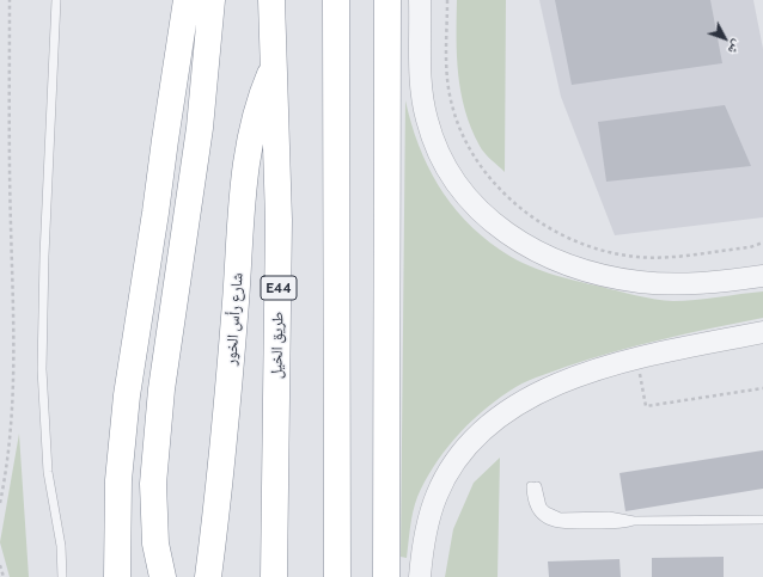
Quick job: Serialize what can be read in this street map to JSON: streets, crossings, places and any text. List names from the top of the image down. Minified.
{"streets":{"highway":["E44","شارع رأس الخور","طريق الخيل"]},"crossings":[["شارع رأس الخور","طريق الخيل"]],"north":"bottom right"}
